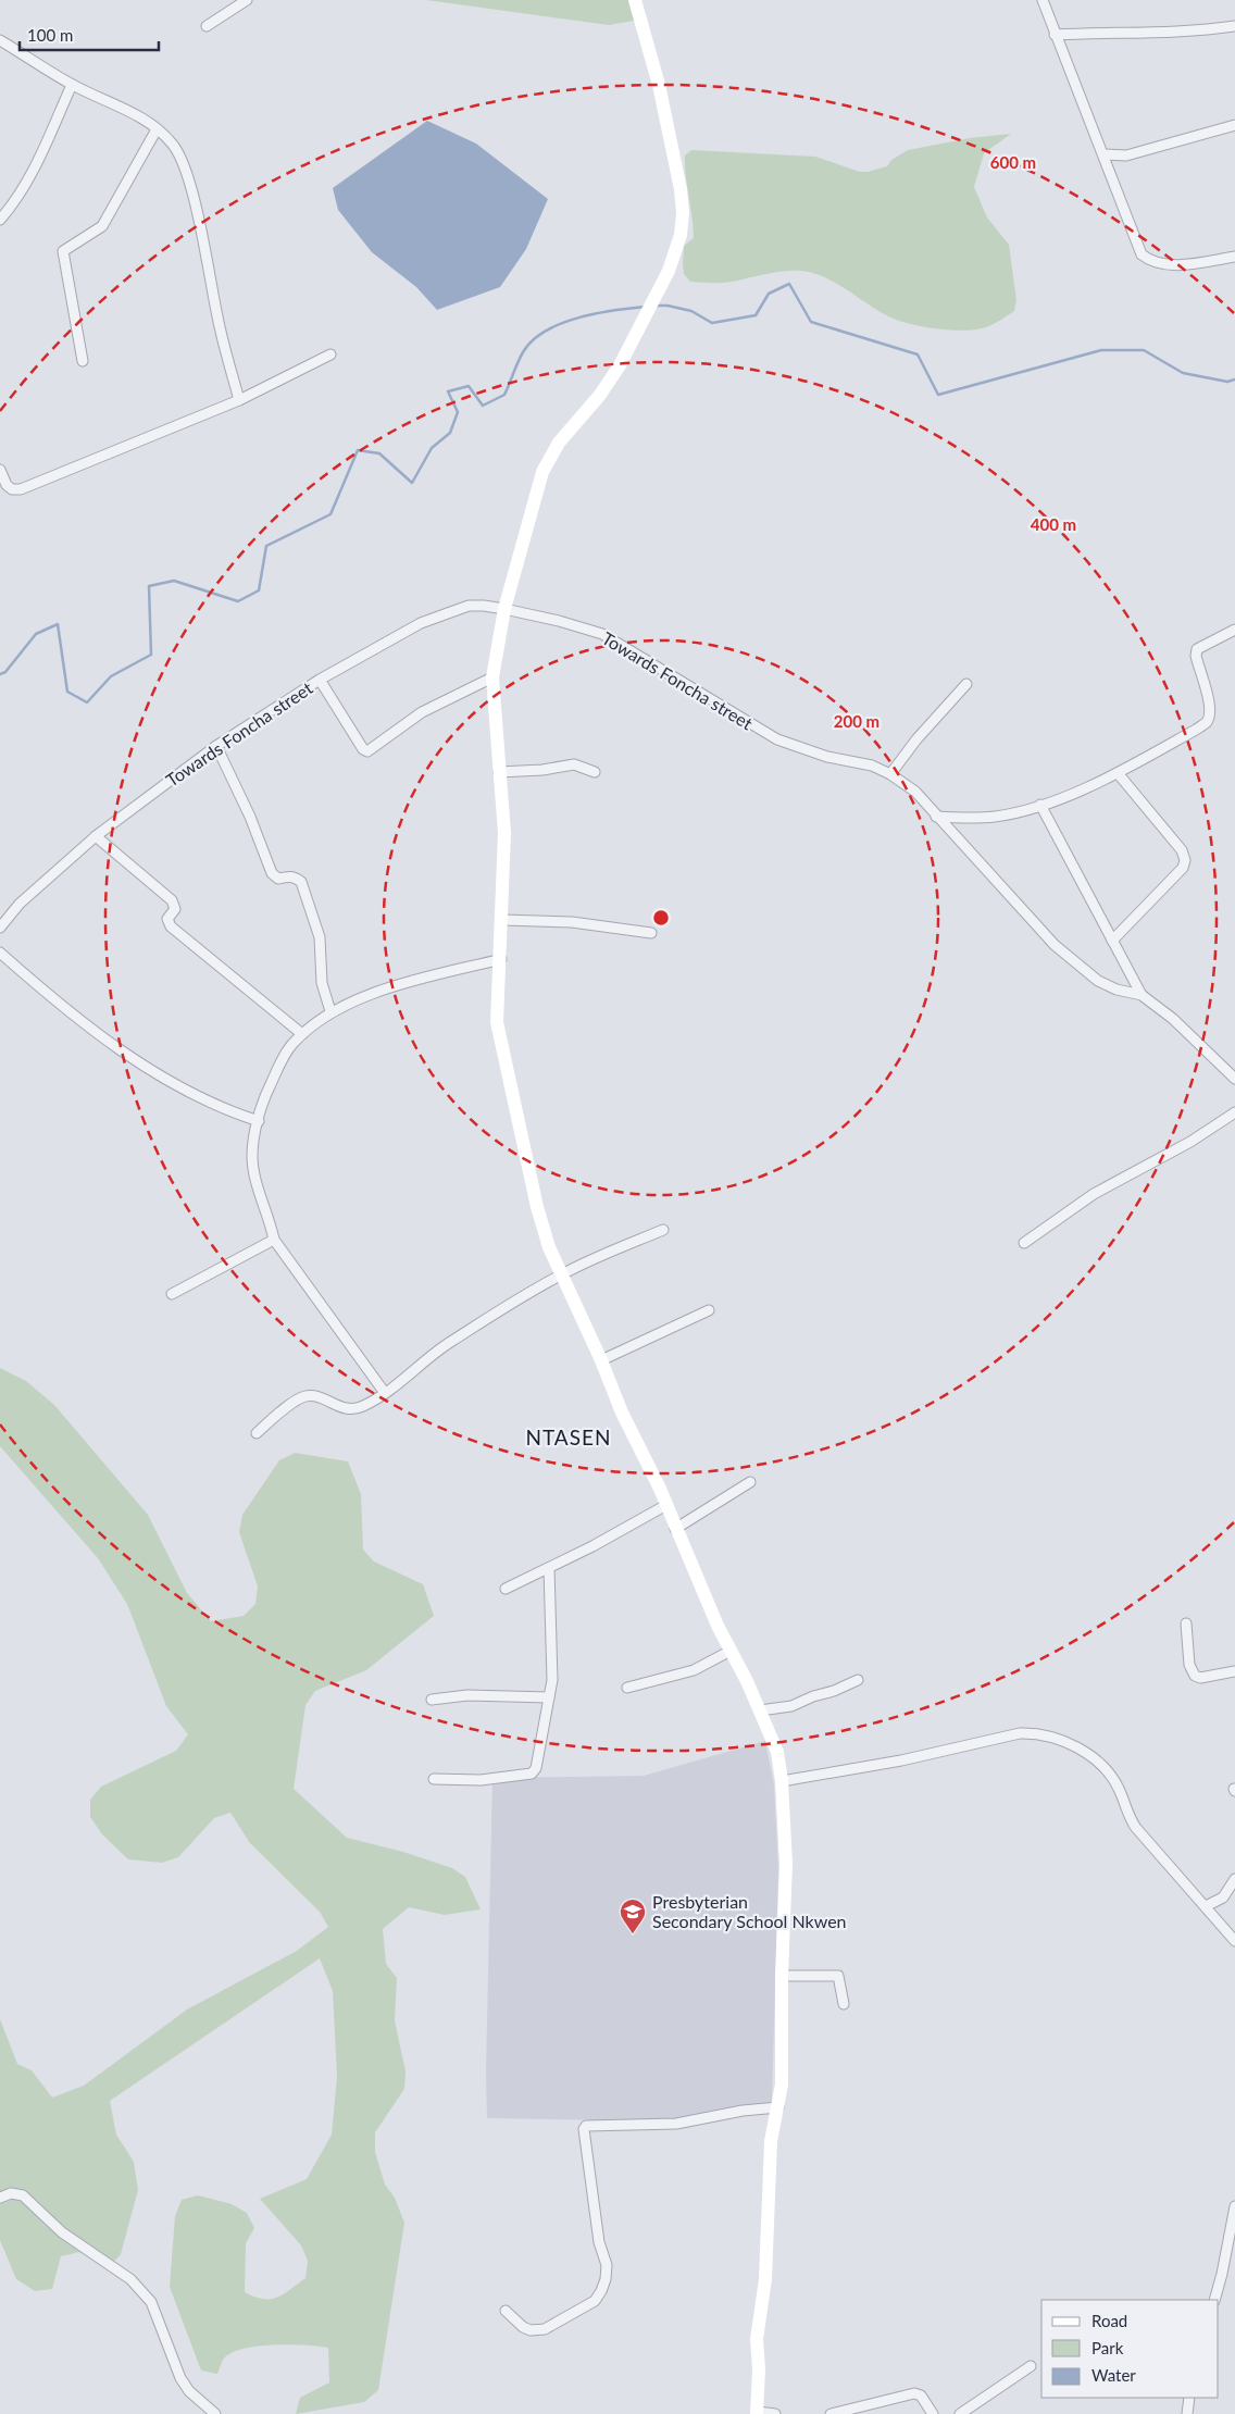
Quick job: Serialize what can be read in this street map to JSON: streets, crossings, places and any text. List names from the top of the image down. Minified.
{"streets":{"street":["Towards Foncha street"]},"districts":["NTASEN"],"places":{"school or university":["Presbyterian Secondary School Nkwen"]},"legend":["Road","Park","Water"],"scale_bar":"100 m","rings":["600 m","400 m","200 m"]}
